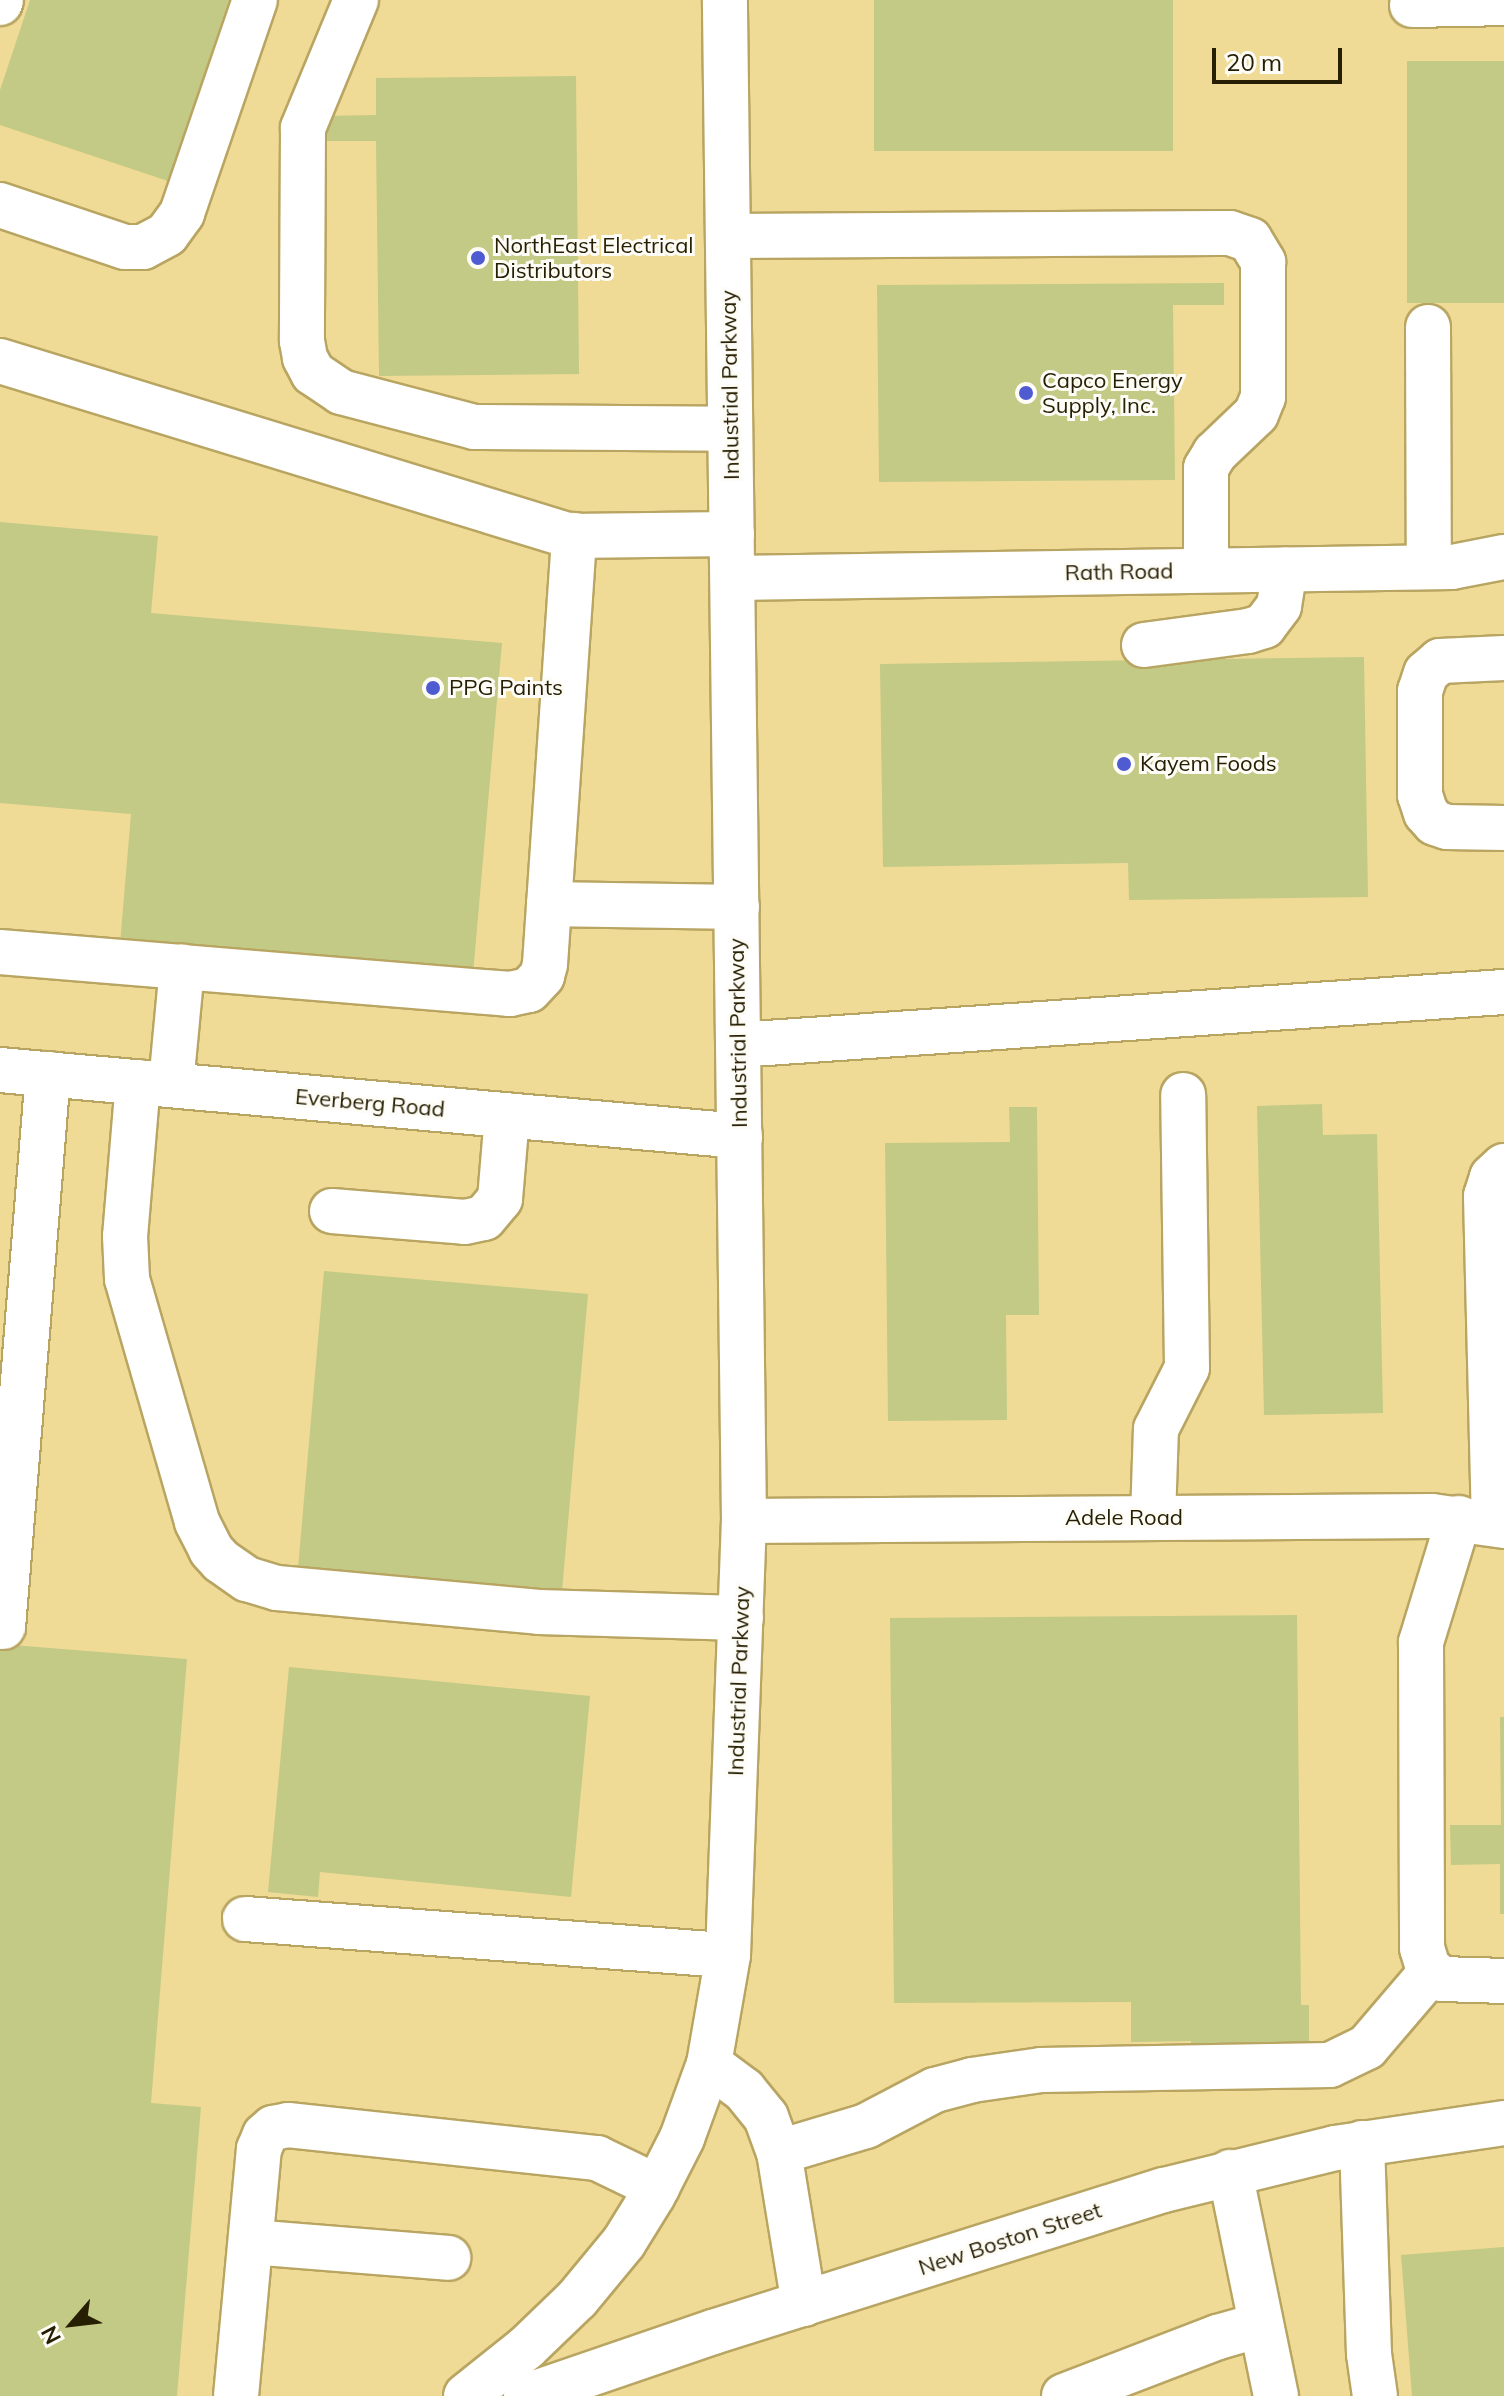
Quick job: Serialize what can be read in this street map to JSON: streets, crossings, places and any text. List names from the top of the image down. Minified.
{"streets":{"street":["Industrial Parkway","Rath Road","Everberg Road","Adele Road","New Boston Street"]},"crossings":[["Industrial Parkway","Rath Road"],["Industrial Parkway","Everberg Road"],["Industrial Parkway","Adele Road"]],"places":["NorthEast Electrical Distributors","Capco Energy Supply, Inc.","PPG Paints","Kayem Foods"],"scale_bar":"20 m","north":"bottom left"}
